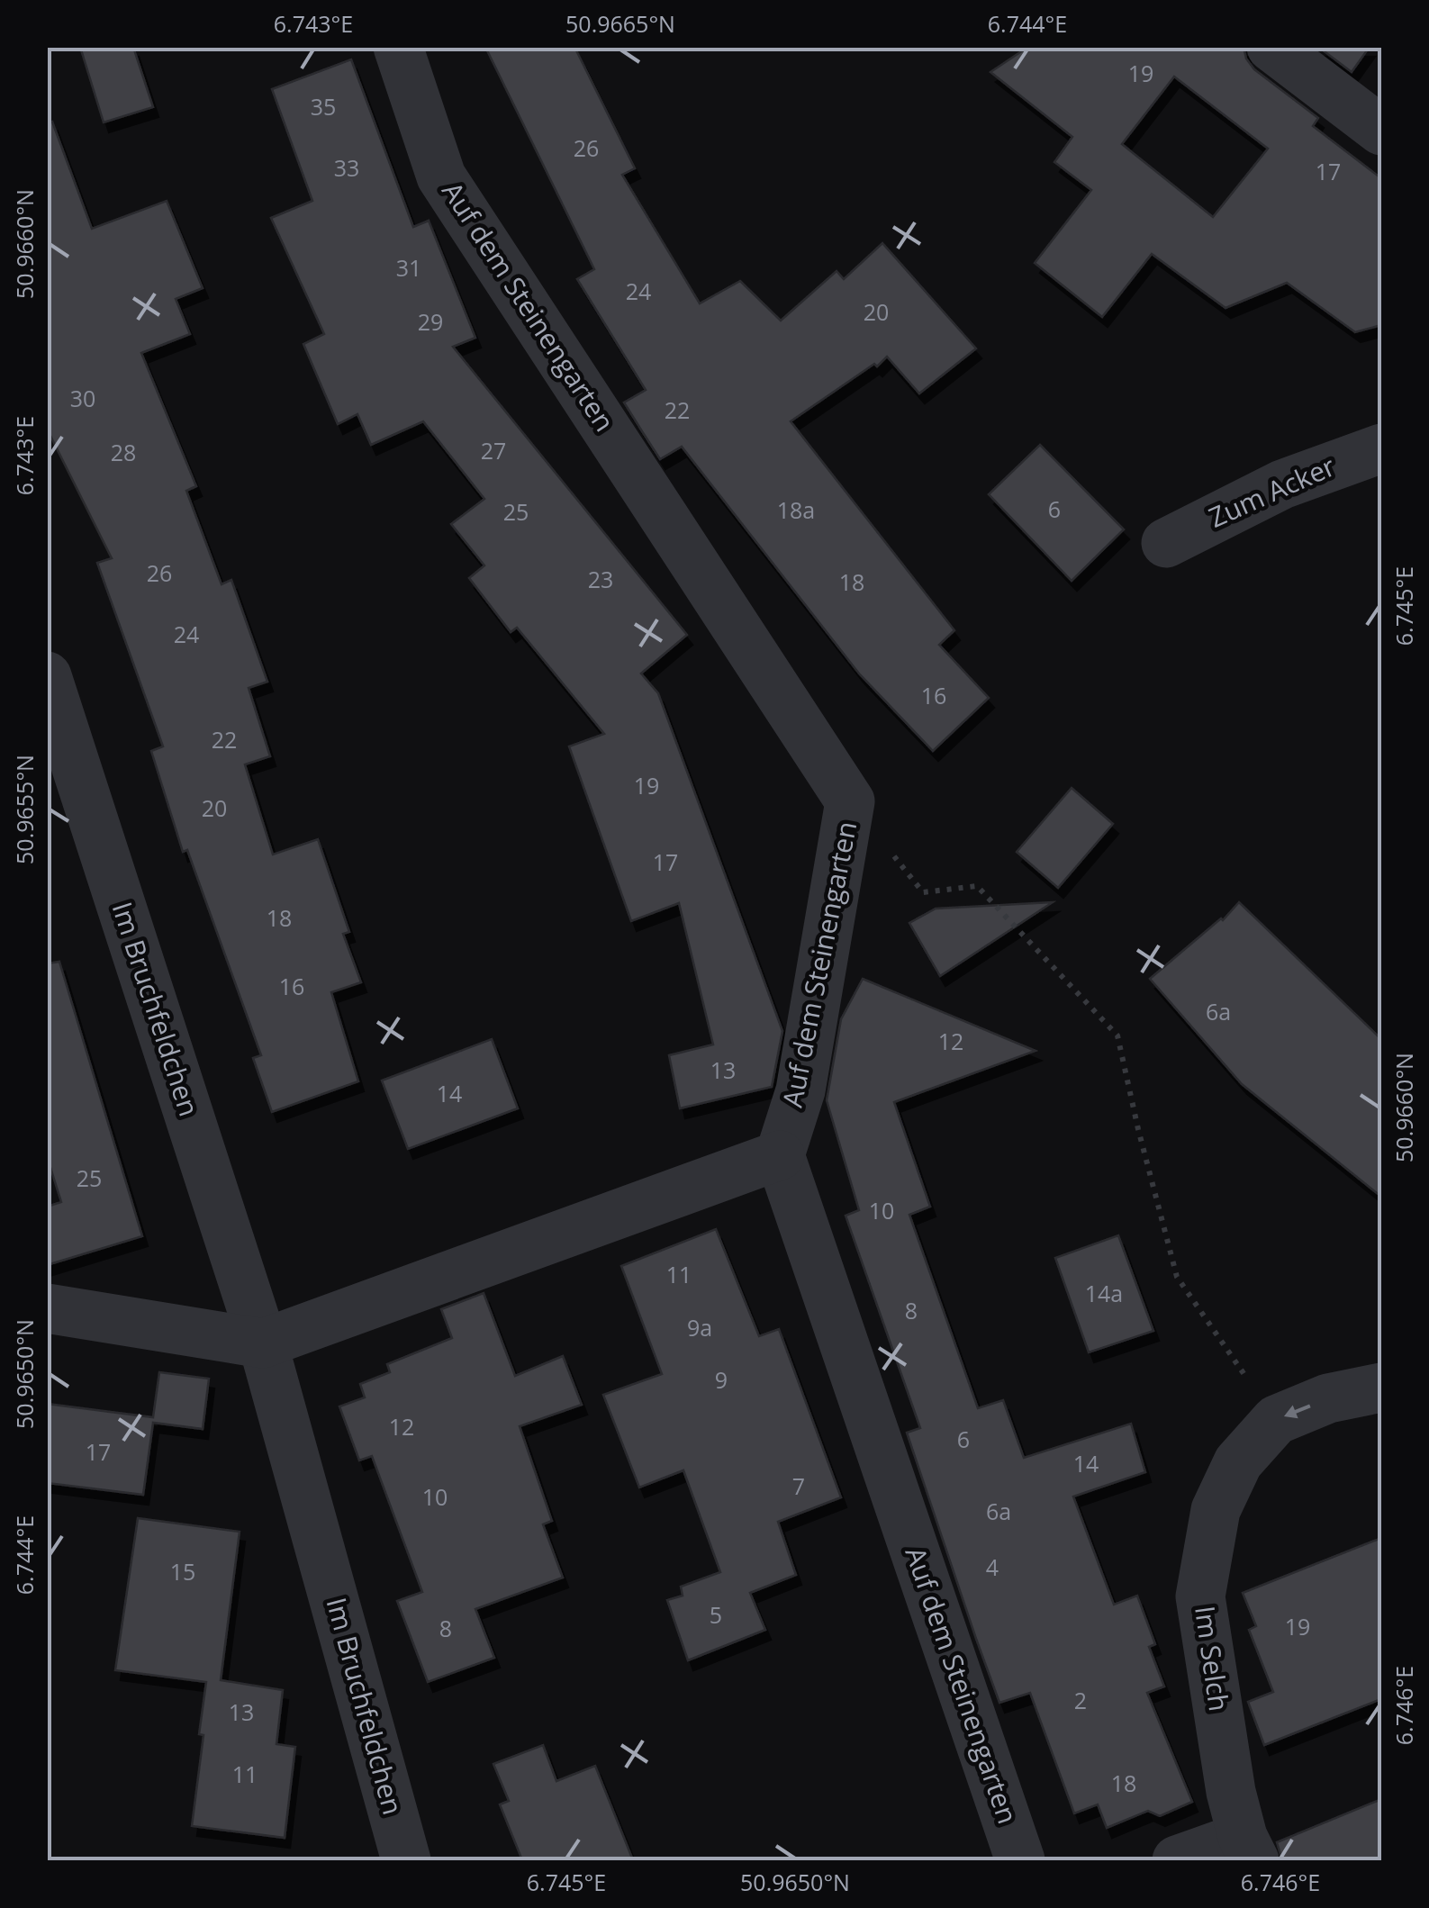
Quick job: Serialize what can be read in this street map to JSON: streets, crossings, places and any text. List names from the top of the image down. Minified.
{"streets":{"street":["Auf dem Steinengarten","Zum Acker","Im Bruchfeldchen","Im Selch"]},"house_numbers":["19","35","26","33","17","31","24","20","29","30","22","27","28","6","18a","25","26","23","18","24","16","22","19","20","17","18","16","6a","12","13","14","25","10","11","14a","8","9a","9","12","6","17","14","7","10","6a","4","15","5","19","8","2","13","11","18"],"coordinates":["6.743°E","50.9665°N","6.744°E","50.9660°N","6.745°E","50.9655°N","50.9650°N","6.746°E"]}
